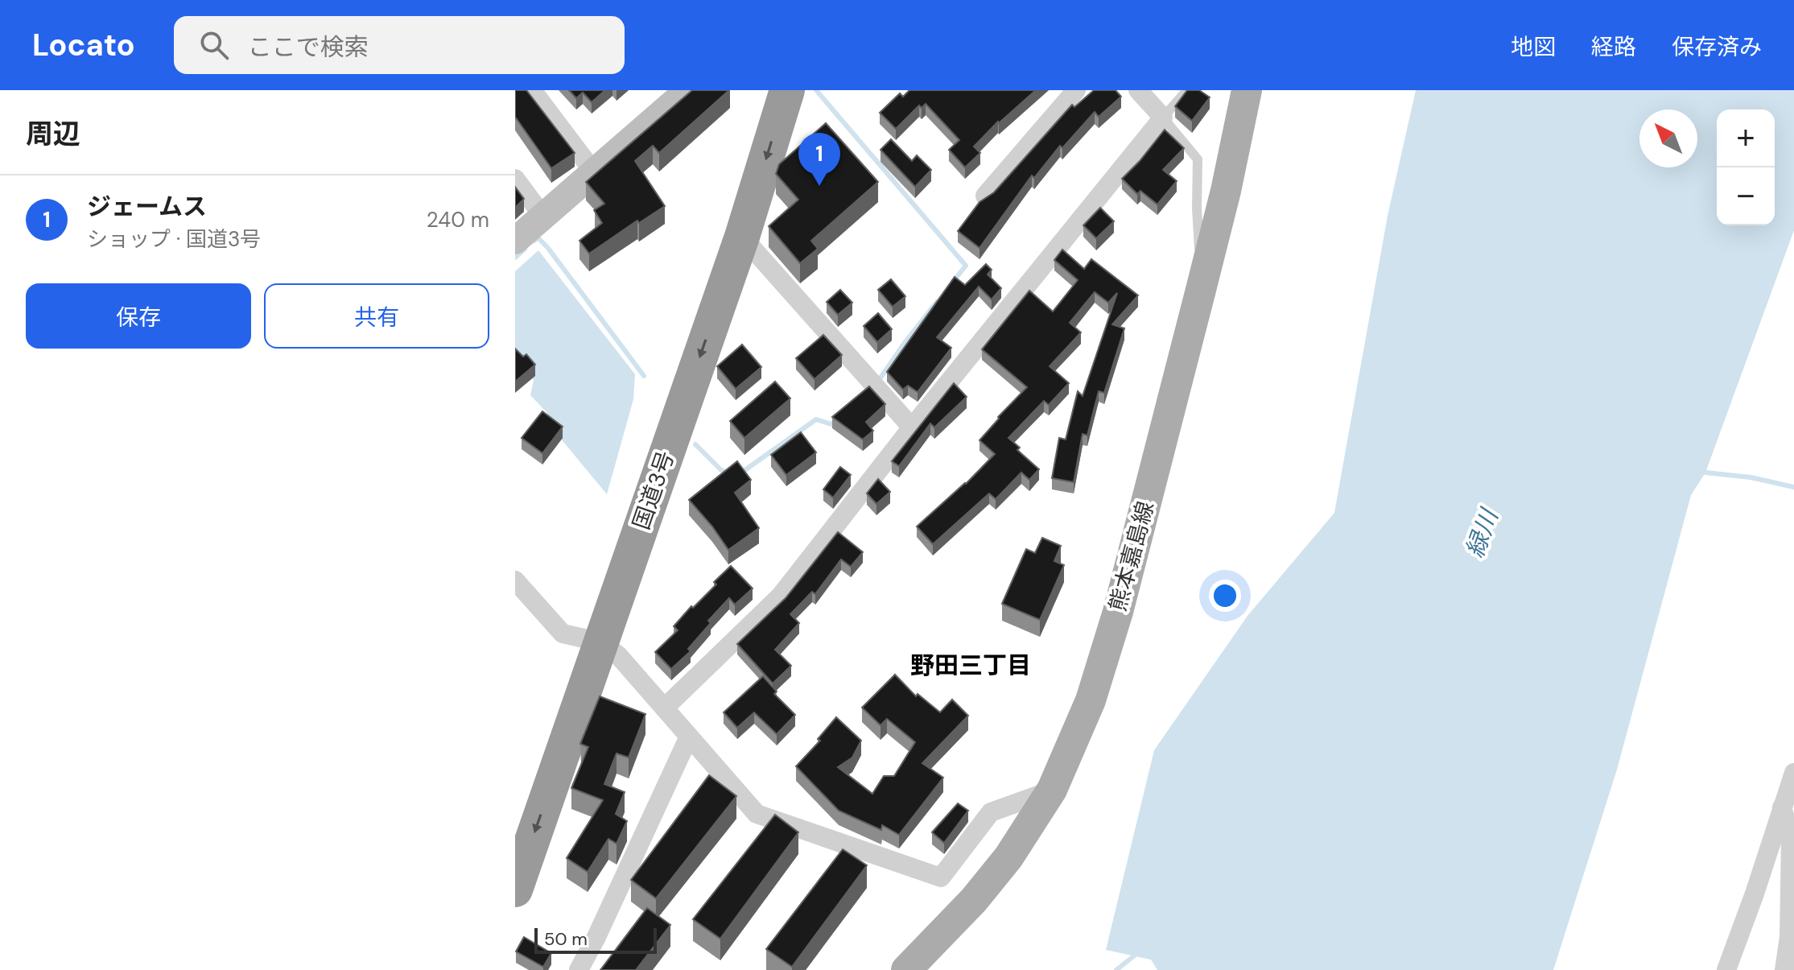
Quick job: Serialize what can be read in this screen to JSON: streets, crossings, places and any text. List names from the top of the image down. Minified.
{"streets":{"highway":["国道3号"],"main road":["熊本嘉島線"]},"districts":["野田三丁目"],"water":["緑川"],"scale_bar":"50 m","north":"top left","page":{"header":"Locato","search":"ここで検索","nav":["地図","経路","保存済み"],"heading":"周辺","map_buttons":["+","−"],"pins":"1","list":[{"mark":"1","name":"ジェームス","note":"ショップ · 国道3号","value":"240 m"}],"buttons":["保存","共有"],"scale":"50 m"}}
